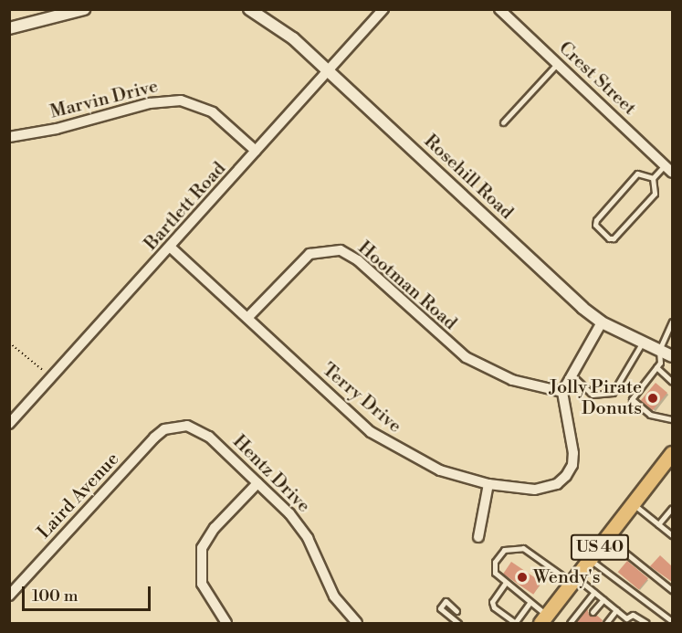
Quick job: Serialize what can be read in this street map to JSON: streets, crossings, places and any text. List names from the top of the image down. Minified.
{"streets":{"main road":["US 40"],"street":["Crest Street","Marvin Drive","Rosehill Road","Bartlett Road","Hootman Road","Terry Drive","Hentz Drive","Laird Avenue"]},"crossings":[["Marvin Drive","Bartlett Road"],["Rosehill Road","Bartlett Road"],["Bartlett Road","Terry Drive"],["Hootman Road","Terry Drive"],["Hentz Drive","Laird Avenue"]],"places":["Jolly Pirate Donuts","Wendy's"],"scale_bar":"100 m"}
